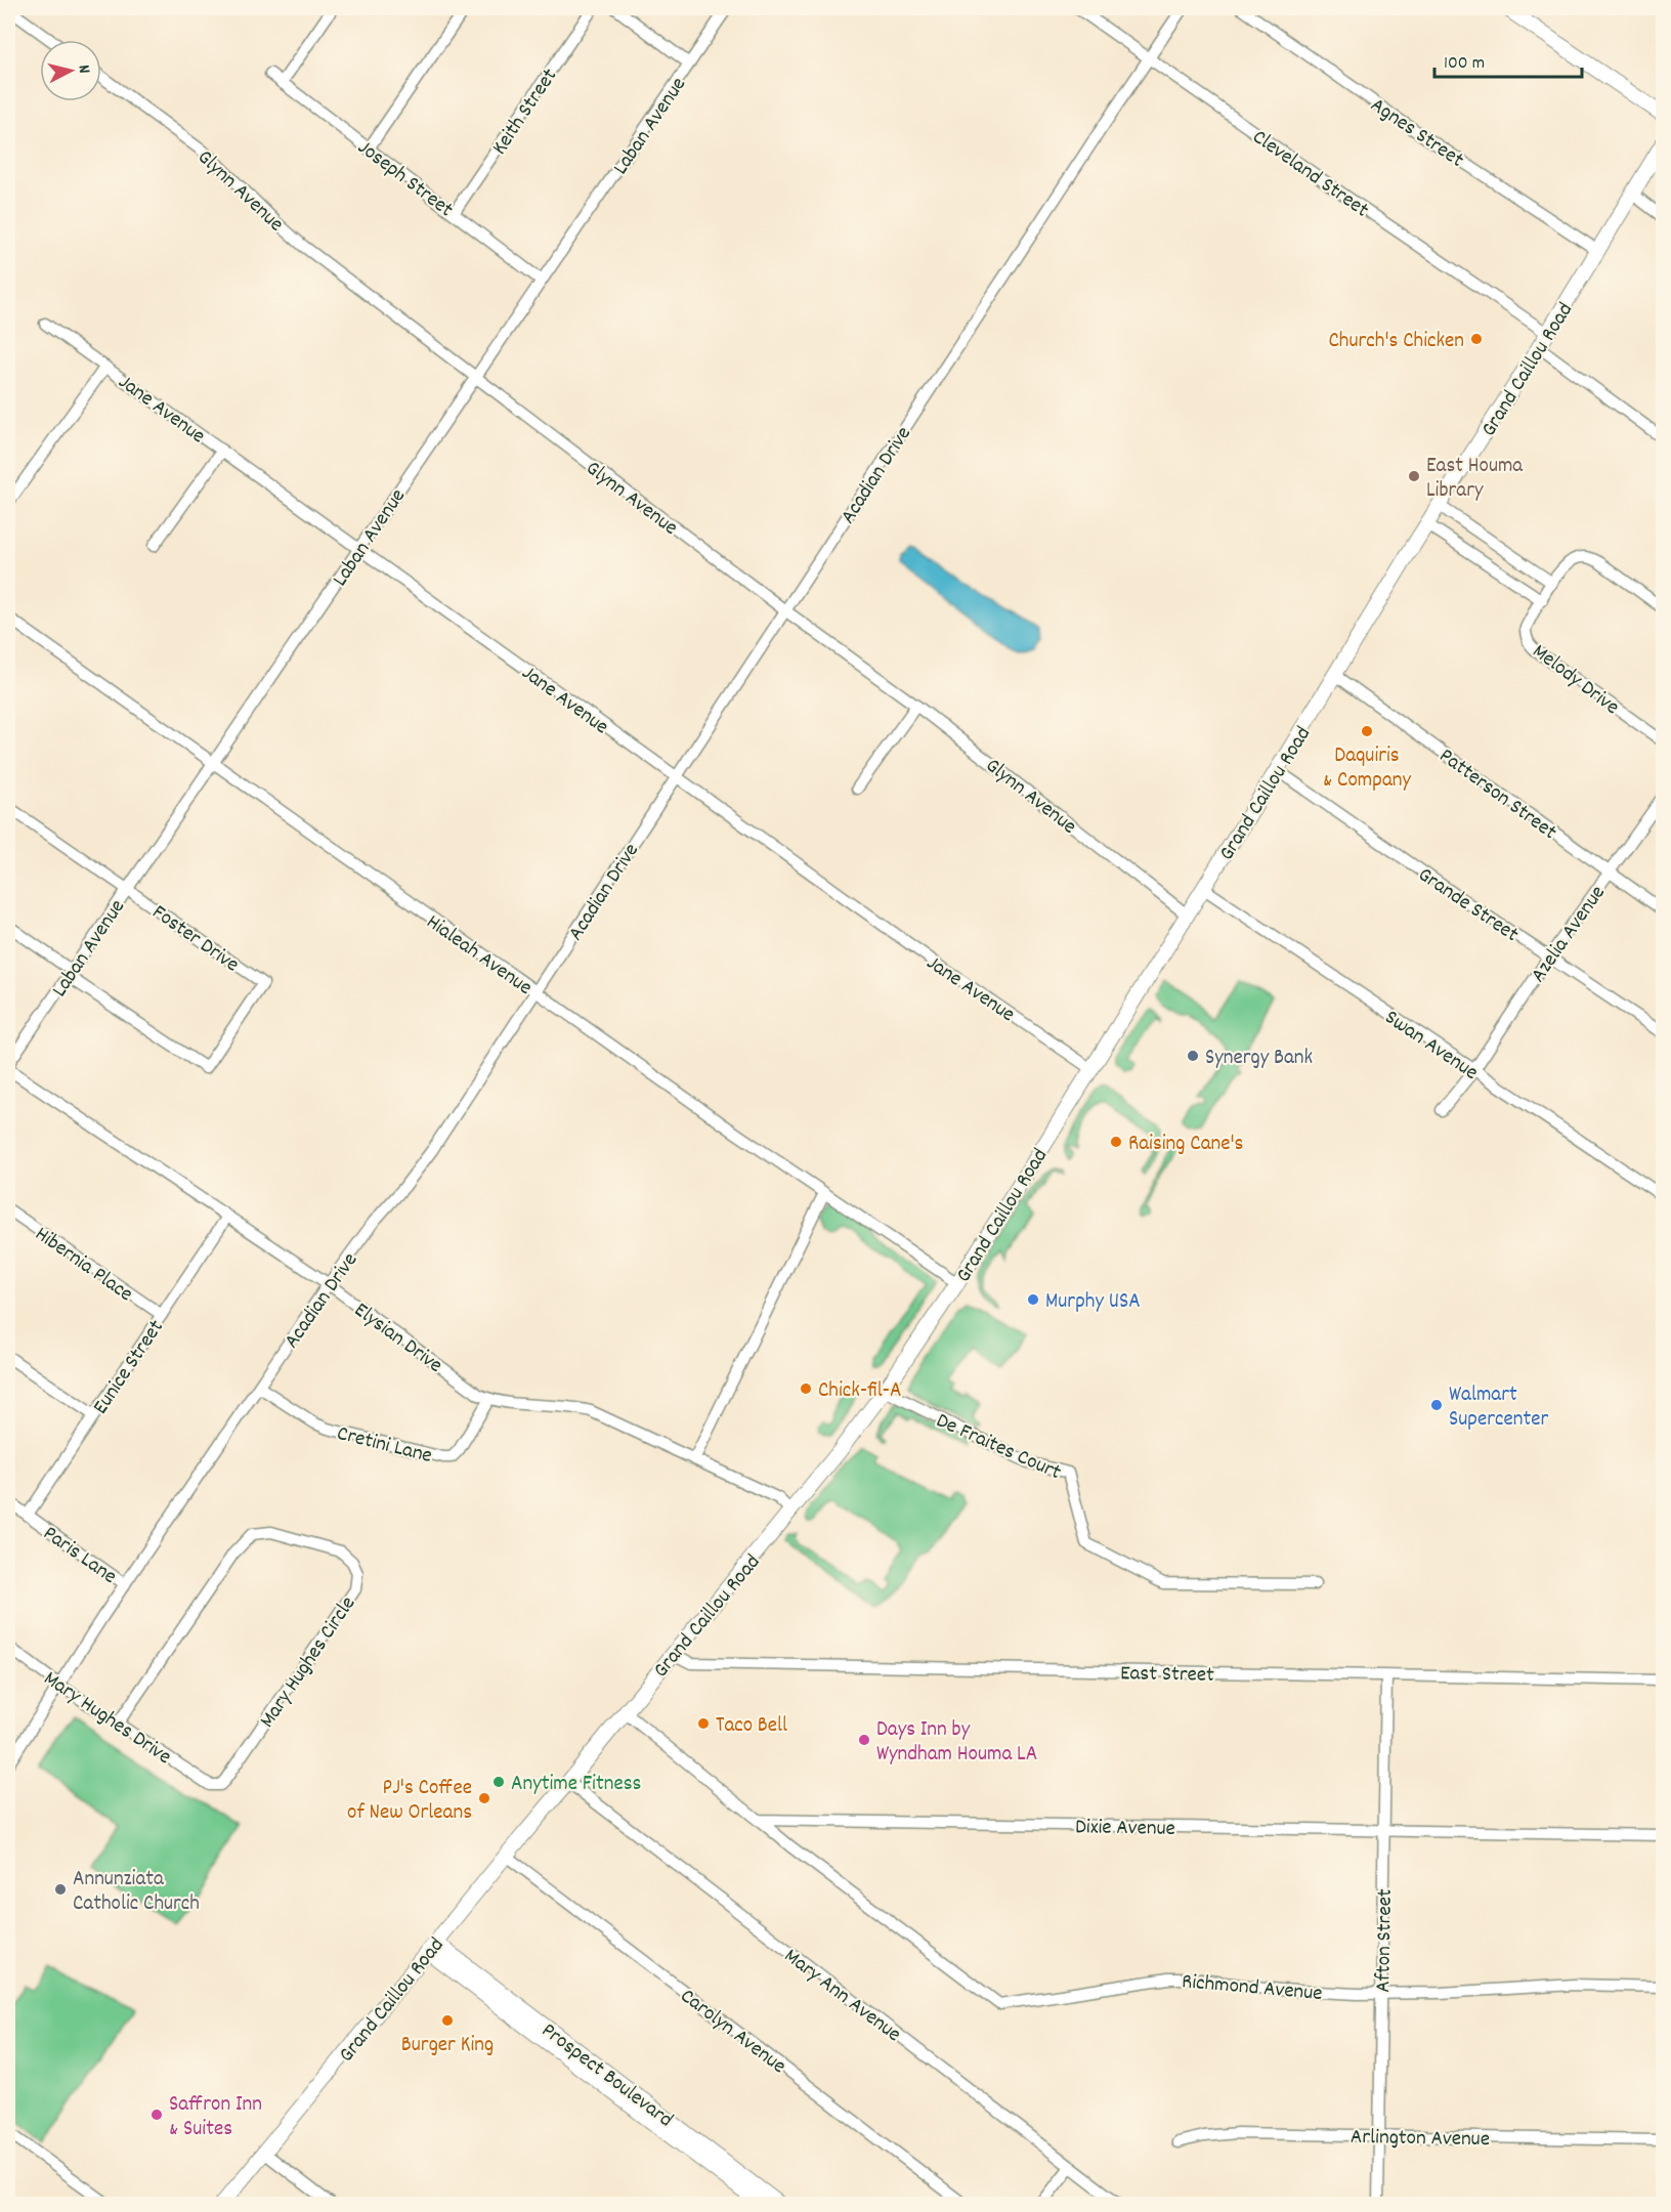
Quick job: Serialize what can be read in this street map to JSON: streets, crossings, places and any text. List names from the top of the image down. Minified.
{"streets":{"main road":["Grand Caillou Road","Prospect Boulevard"],"street":["Keith Street","Laban Avenue","Agnes Street","Cleveland Street","Joseph Street","Glynn Avenue","Jane Avenue","Acadian Drive","Melody Drive","Patterson Street","Grande Street","Azelia Avenue","Foster Drive","Hialeah Avenue","Swan Avenue","Hibernia Place","Elysian Drive","Eunice Street","Cretini Lane","De Fraites Court","Paris Lane","Mary Hughes Circle","East Street","Mary Hughes Drive","Dixie Avenue","Afton Street","Richmond Avenue","Mary Ann Avenue","Carolyn Avenue","Arlington Avenue"]},"crossings":[["Keith Street","Joseph Street"],["Laban Avenue","Joseph Street"],["Laban Avenue","Glynn Avenue"],["Laban Avenue","Jane Avenue"],["Laban Avenue","Foster Drive"],["Laban Avenue","Hialeah Avenue"],["Agnes Street","Grand Caillou Road"],["Cleveland Street","Grand Caillou Road"],["Cleveland Street","Acadian Drive"],["Glynn Avenue","Grand Caillou Road"],["Glynn Avenue","Acadian Drive"],["Grand Caillou Road","Jane Avenue"],["Grand Caillou Road","Patterson Street"],["Grand Caillou Road","Grande Street"],["Grand Caillou Road","Hialeah Avenue"],["Grand Caillou Road","Swan Avenue"],["Grand Caillou Road","Elysian Drive"],["Grand Caillou Road","De Fraites Court"],["Grand Caillou Road","East Street"],["Grand Caillou Road","Mary Ann Avenue"],["Grand Caillou Road","Carolyn Avenue"],["Grand Caillou Road","Prospect Boulevard"],["Jane Avenue","Acadian Drive"],["Acadian Drive","Hialeah Avenue"],["Acadian Drive","Elysian Drive"],["Acadian Drive","Cretini Lane"],["Acadian Drive","Paris Lane"],["Acadian Drive","Mary Hughes Drive"],["Patterson Street","Azelia Avenue"],["Grande Street","Azelia Avenue"],["Azelia Avenue","Swan Avenue"],["Hibernia Place","Eunice Street"],["Elysian Drive","Eunice Street"],["Elysian Drive","Cretini Lane"],["Eunice Street","Paris Lane"],["Mary Hughes Circle","Mary Hughes Drive"],["East Street","Afton Street"],["Dixie Avenue","Afton Street"],["Dixie Avenue","Richmond Avenue"],["Afton Street","Richmond Avenue"],["Afton Street","Arlington Avenue"]],"places":["Church's Chicken","East Houma Library","Daquiris & Company","Synergy Bank","Raising Cane's","Murphy USA","Chick-fil-A","Walmart Supercenter","Taco Bell","Days Inn by Wyndham Houma LA","Anytime Fitness","PJ's Coffee of New Orleans","Annunziata Catholic Church","Burger King","Saffron Inn & Suites"],"scale_bar":"100 m","north":"right"}
